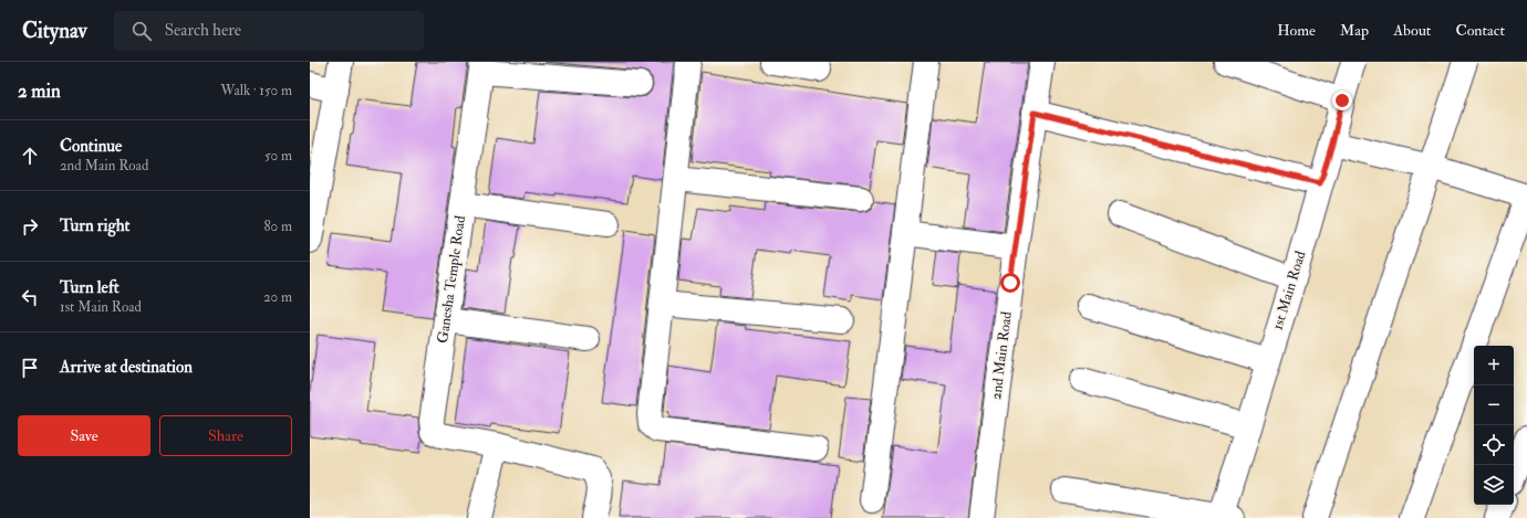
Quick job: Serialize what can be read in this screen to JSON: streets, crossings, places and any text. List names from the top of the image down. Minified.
{"streets":{"street":["Ganesha Temple Road","1st Main Road","2nd Main Road"]},"page":{"header":"Citynav","search":"Search here","nav":["Home","Map","About","Contact"],"heading":["2 min","Walk · 150 m"],"list":[["Continue","2nd Main Road","50 m"],["Turn right","80 m"],["Turn left","1st Main Road","20 m"],"Arrive at destination"],"map_buttons":["+","−"],"buttons":["Save","Share"]}}
